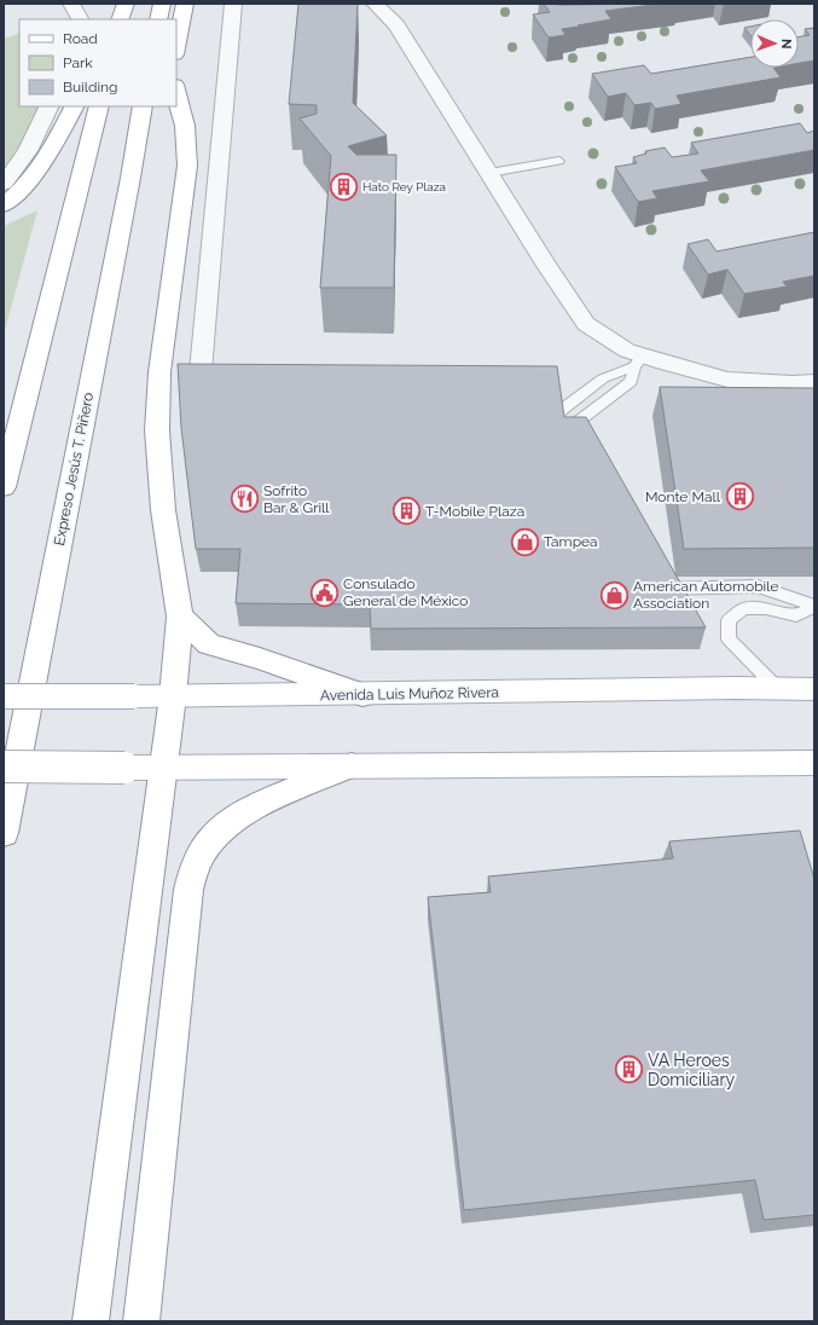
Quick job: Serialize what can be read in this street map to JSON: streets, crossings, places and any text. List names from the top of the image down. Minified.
{"streets":{"main road":["Expreso Jesús T. Piñero","Avenida Luis Muñoz Rivera"]},"places":{"building":["Hato Rey Plaza","Monte Mall","T-Mobile Plaza","VA Heroes Domiciliary"],"restaurant":["Sofrito Bar & Grill"],"shop":["Tampea","American Automobile Association"],"public building":["Consulado General de México"]},"legend":["Road","Park","Building"],"north":"right"}
